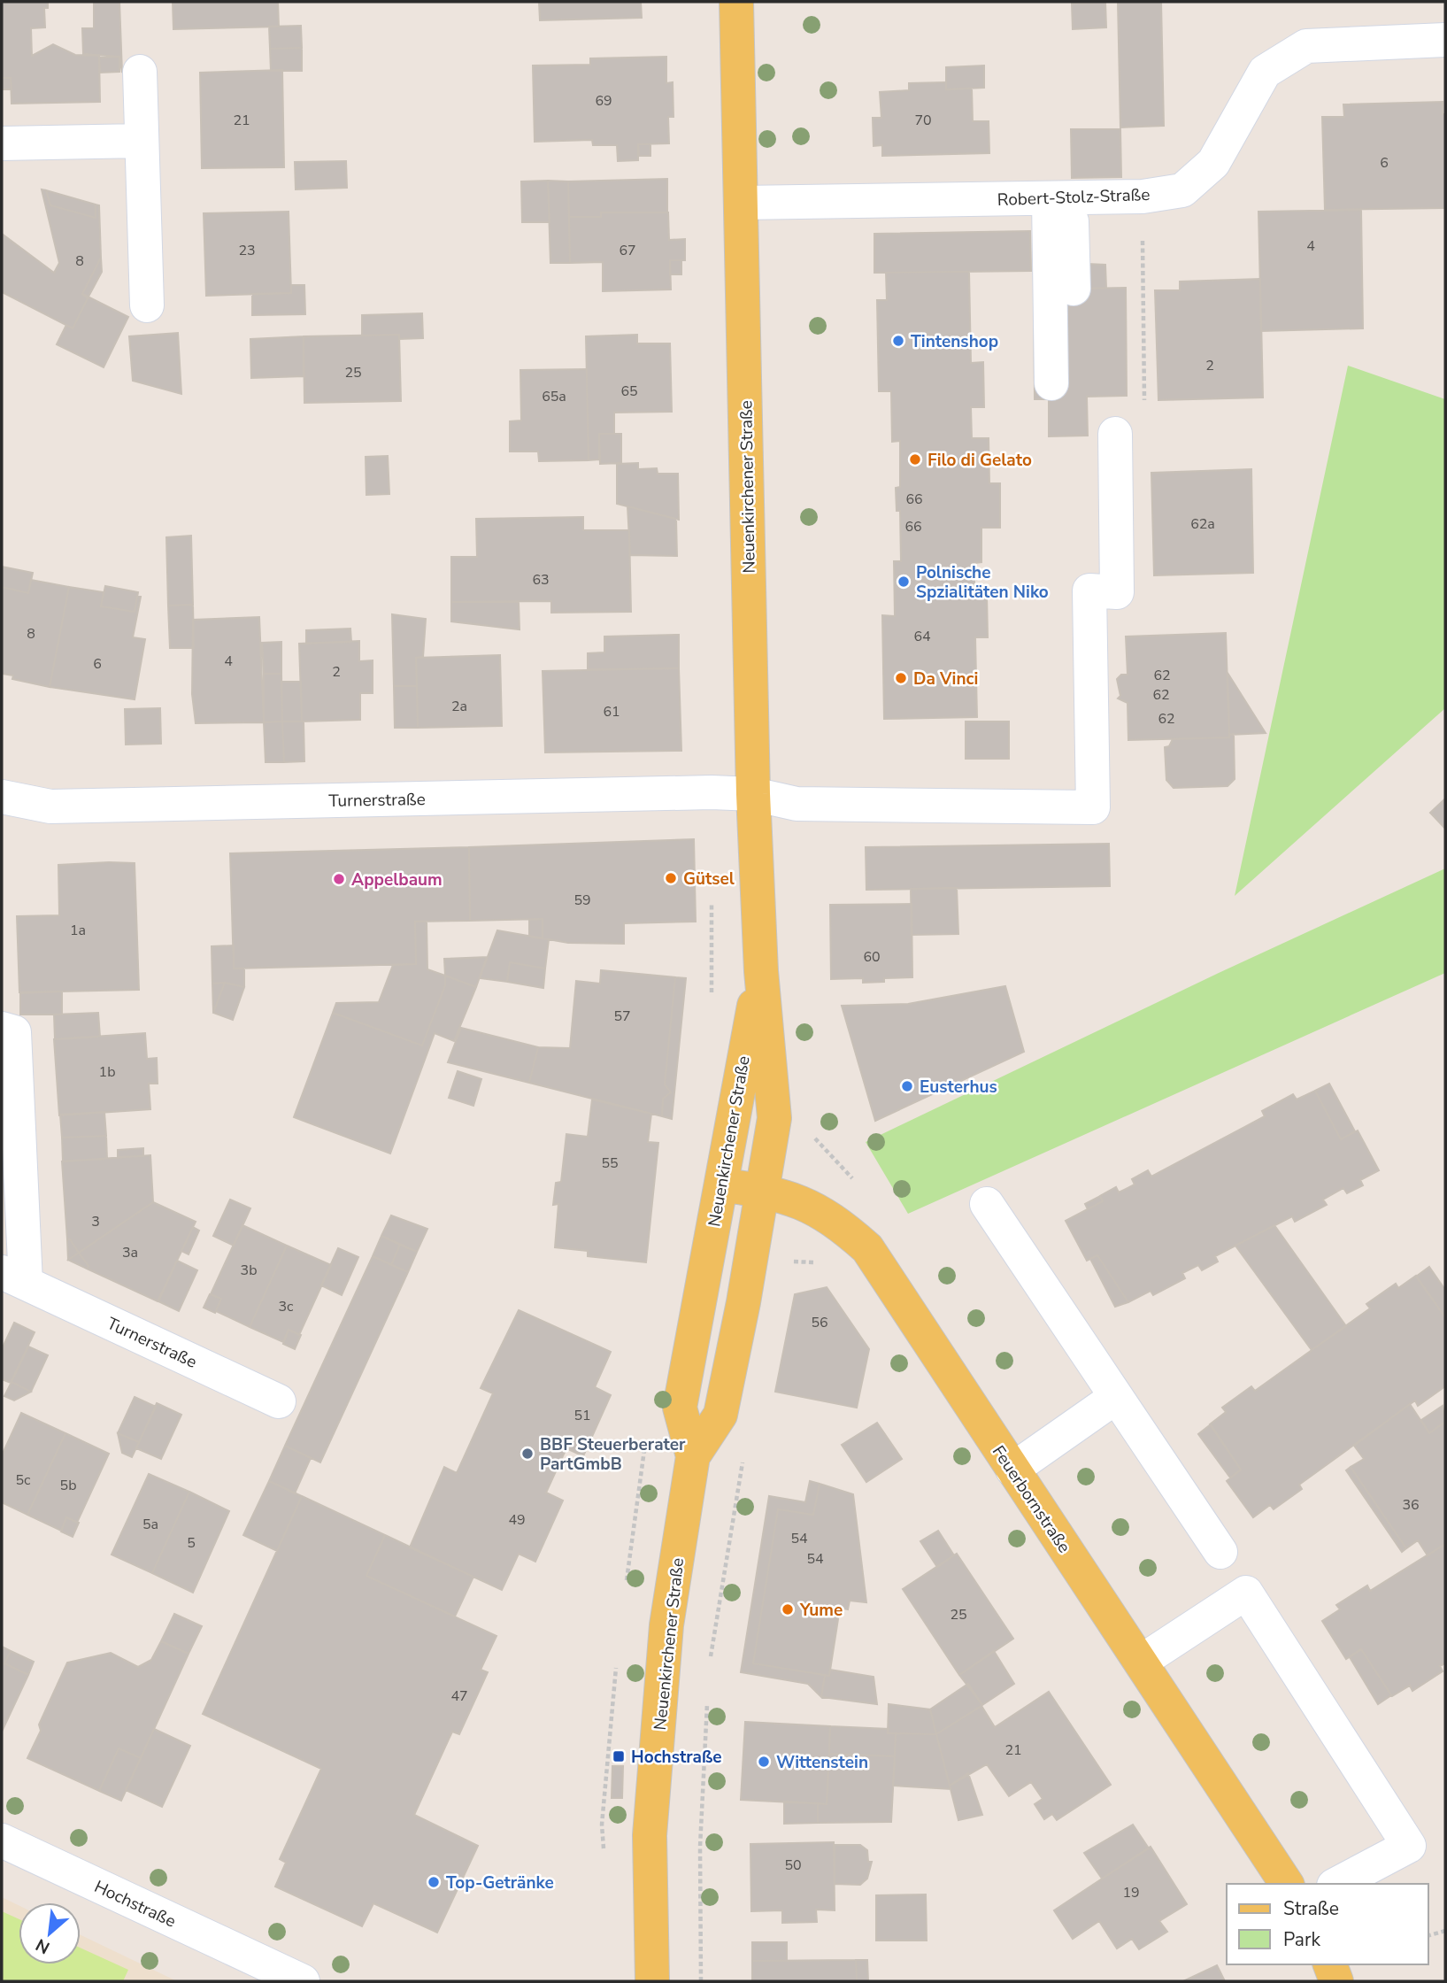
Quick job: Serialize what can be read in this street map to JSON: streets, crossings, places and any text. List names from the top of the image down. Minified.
{"streets":{"main road":["Neuenkirchener Straße","Feuerbornstraße"],"street":["Robert-Stolz-Straße","Turnerstraße","Hochstraße"]},"crossings":[["Robert-Stolz-Straße","Neuenkirchener Straße"],["Neuenkirchener Straße","Turnerstraße"],["Neuenkirchener Straße","Feuerbornstraße"]],"places":{"other":["Tintenshop","Filo di Gelato","Polnische Spzialitäten Niko","Da Vinci","Gütsel","Appelbaum","Eusterhus","BBF Steuerberater PartGmbB","Yume","Wittenstein","Top-Getränke"],"transit":["Hochstraße"]},"house_numbers":["69","21","70","6","4","23","67","8","2","25","65","65a","66","62a","66","63","8","64","4","6","2","62","62","2a","61","62","59","1a","60","57","1b","55","3","3a","3b","3c","56","51","5c","5b","36","49","5a","54","5","54","25","47","21","50","19"],"legend":["Straße","Park"],"north":"bottom left"}
